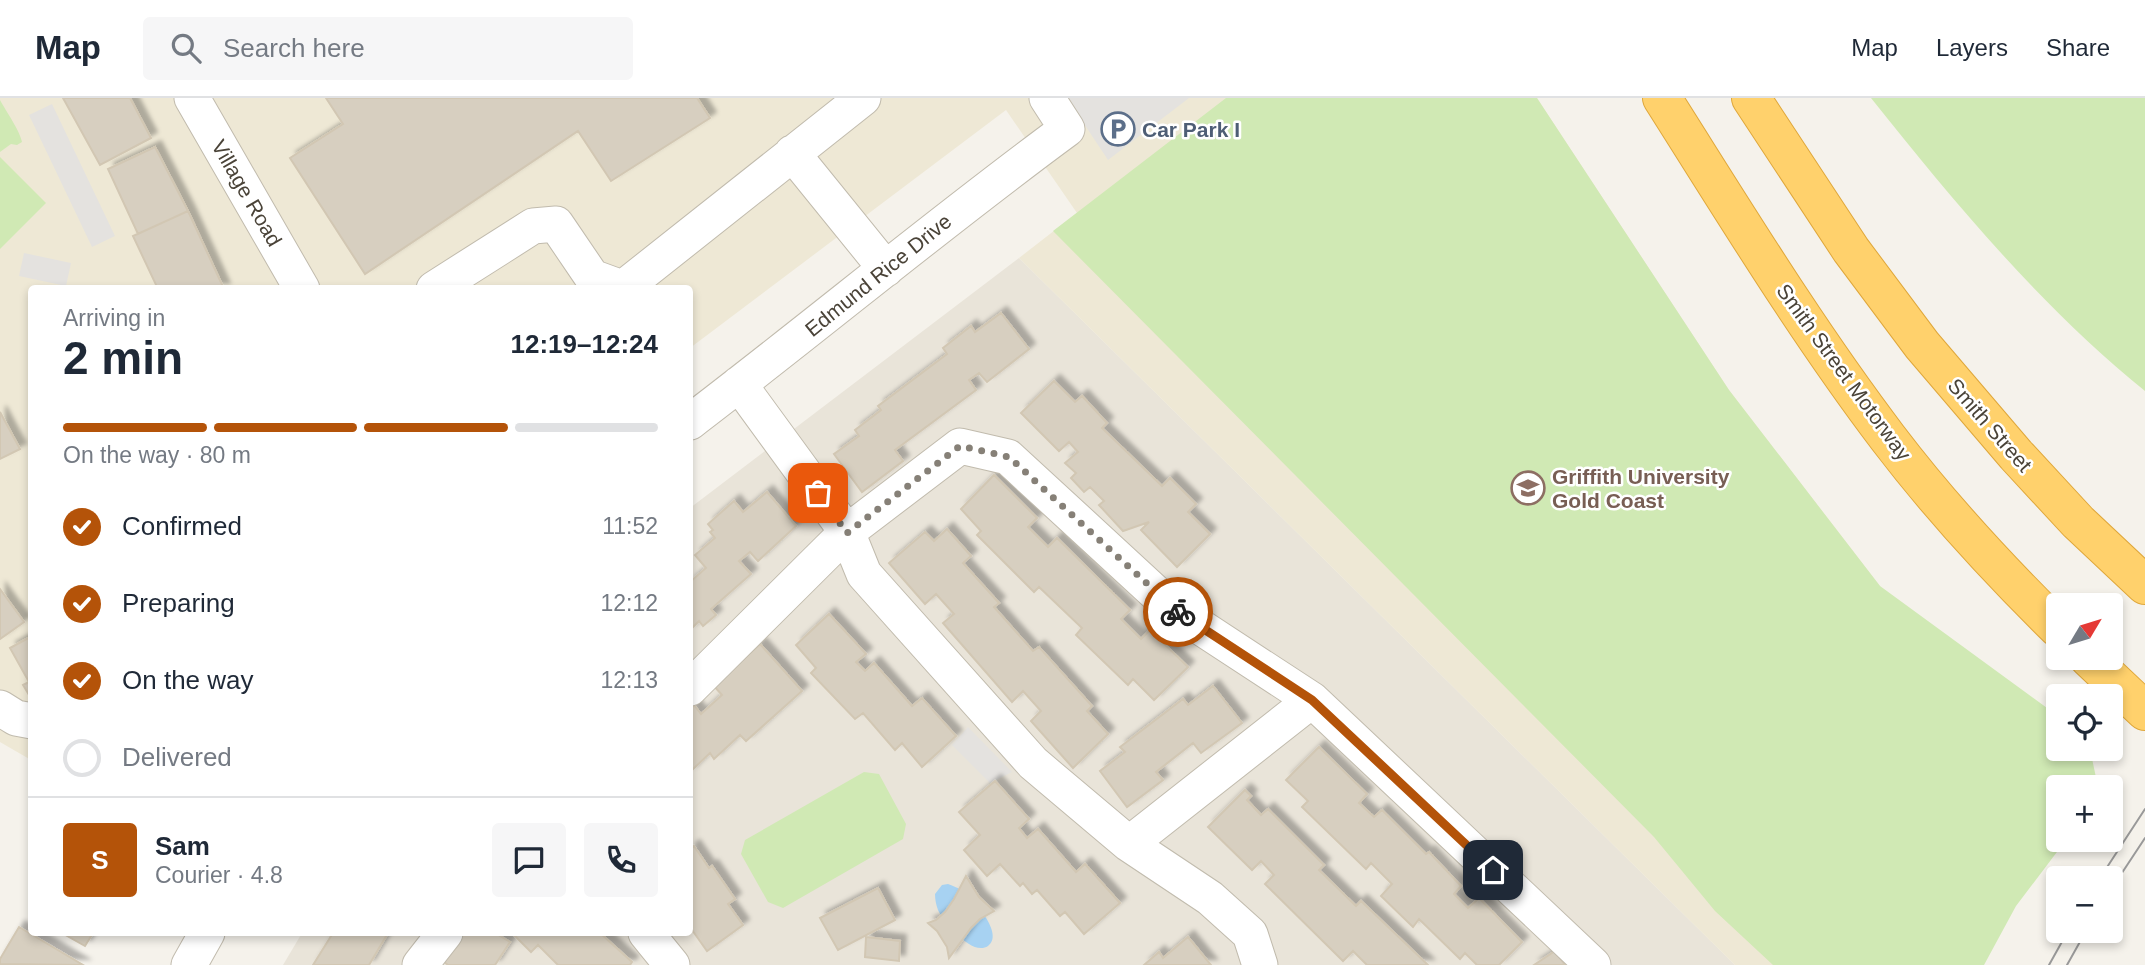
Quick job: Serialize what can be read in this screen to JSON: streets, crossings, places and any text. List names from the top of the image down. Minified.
{"streets":{"highway":["Smith Street Motorway","Smith Street"],"street":["Village Road","Edmund Rice Drive"]},"places":{"parking":["Car Park I"],"school or university":["Griffith University Gold Coast"]},"north":"top right","page":{"header":"Map","search":"Search here","nav":["Map","Layers","Share"],"heading":["2 min","Arriving in","12:19–12:24"],"panel":["Sam","Courier · 4.8"],"bar":"On the way · 80 m","list":[["Confirmed","11:52"],["Preparing","12:12"],["On the way","12:13"],"Delivered"],"map_buttons":["+","−"],"round":"S"}}
